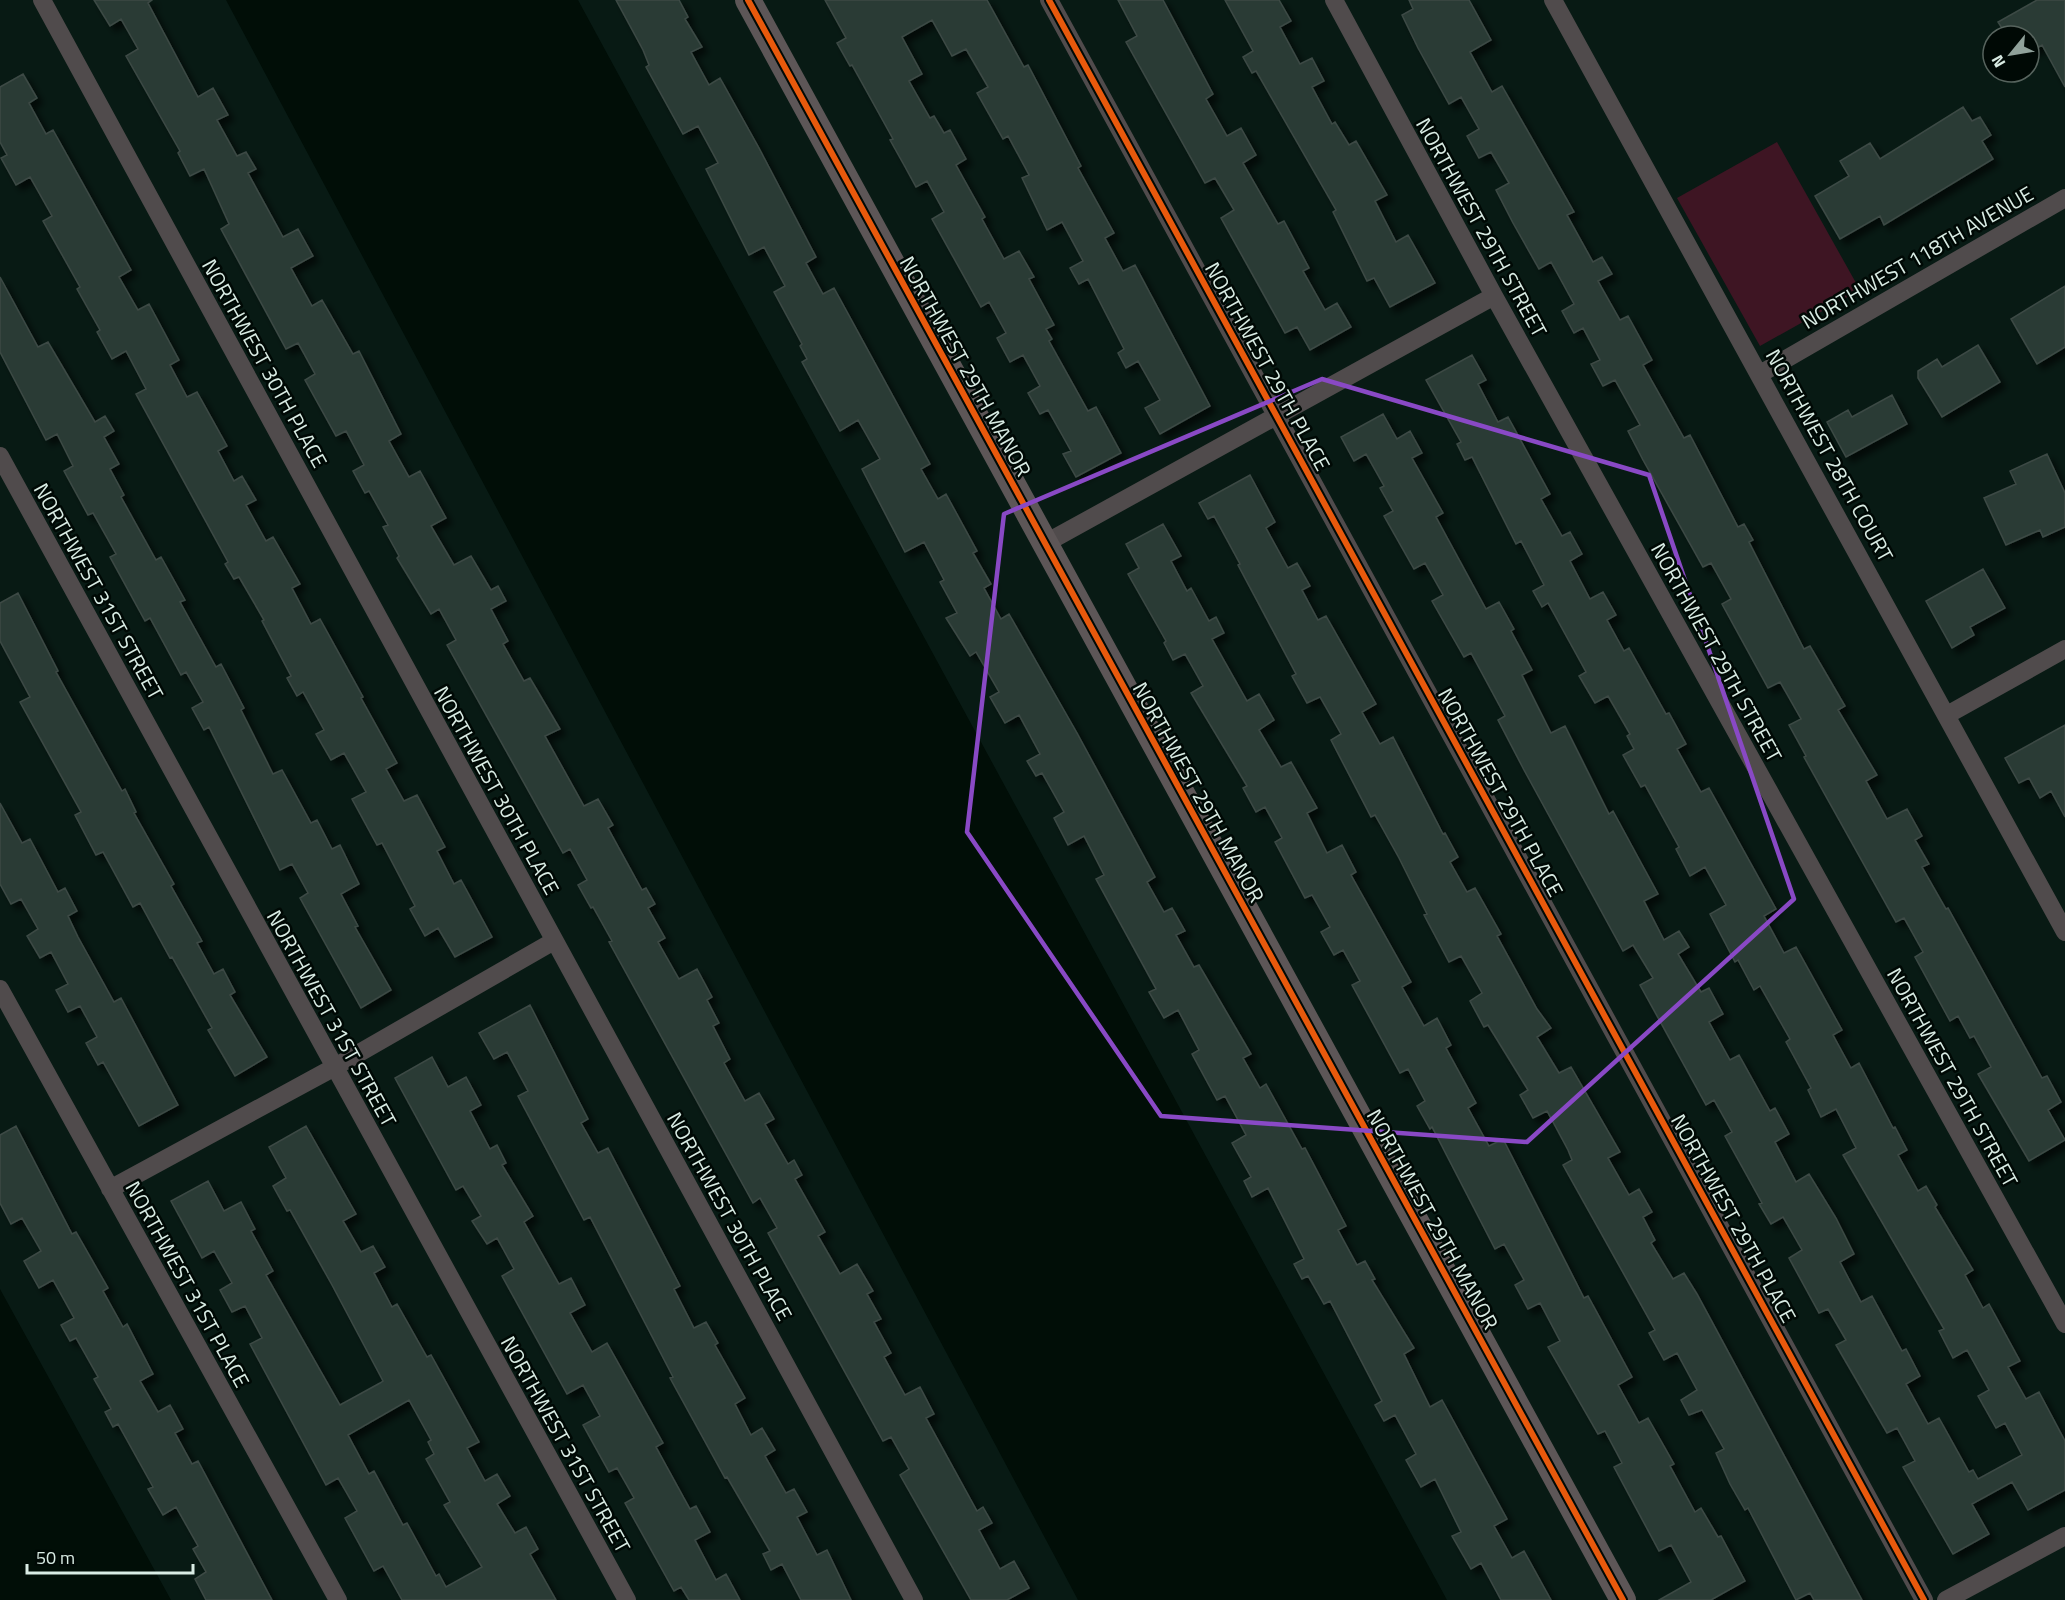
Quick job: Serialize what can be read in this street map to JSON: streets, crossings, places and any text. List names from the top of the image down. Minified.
{"streets":{"street":["NORTHWEST 29TH STREET","NORTHWEST 118TH AVENUE","NORTHWEST 30TH PLACE","NORTHWEST 29TH MANOR","NORTHWEST 29TH PLACE","NORTHWEST 28TH COURT","NORTHWEST 31ST STREET","NORTHWEST 31ST PLACE"]},"crossings":[["NORTHWEST 118TH AVENUE","NORTHWEST 28TH COURT"]],"scale_bar":"50 m","north":"bottom left"}
